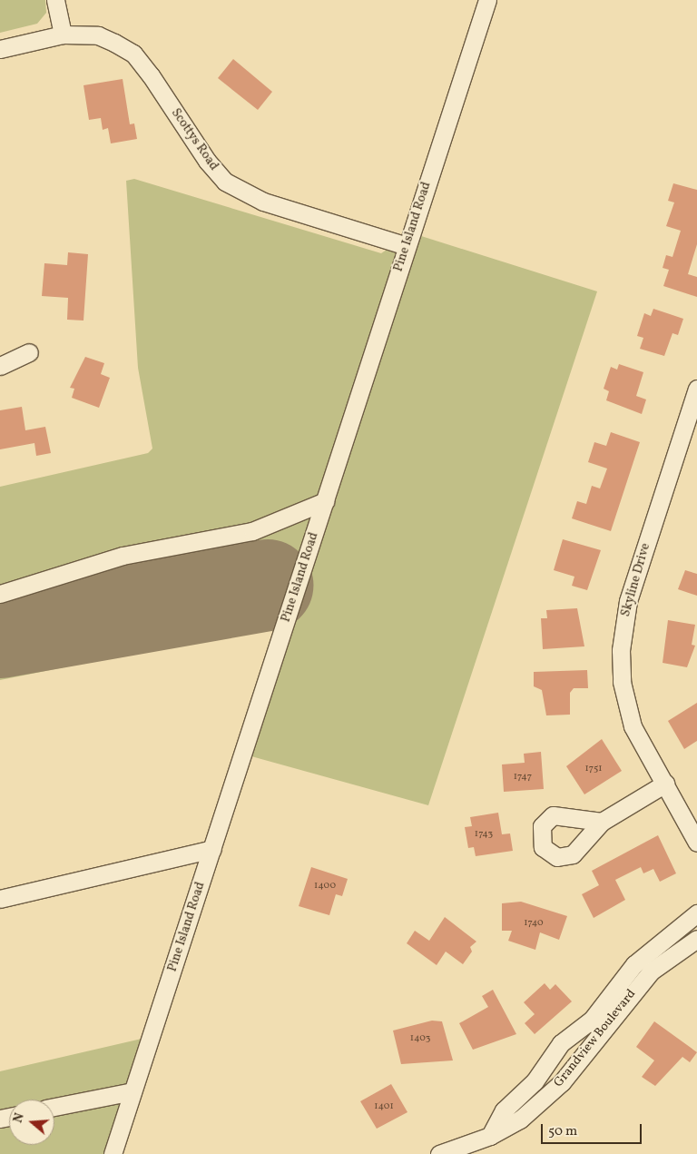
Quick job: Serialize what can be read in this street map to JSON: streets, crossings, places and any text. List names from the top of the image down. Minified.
{"streets":{"street":["Scottys Road","Pine Island Road","Skyline Drive","Grandview Boulevard"]},"crossings":[["Scottys Road","Pine Island Road"]],"house_numbers":["1751","1747","1743","1400","1740","1403","1401"],"scale_bar":"50 m","north":"left"}
